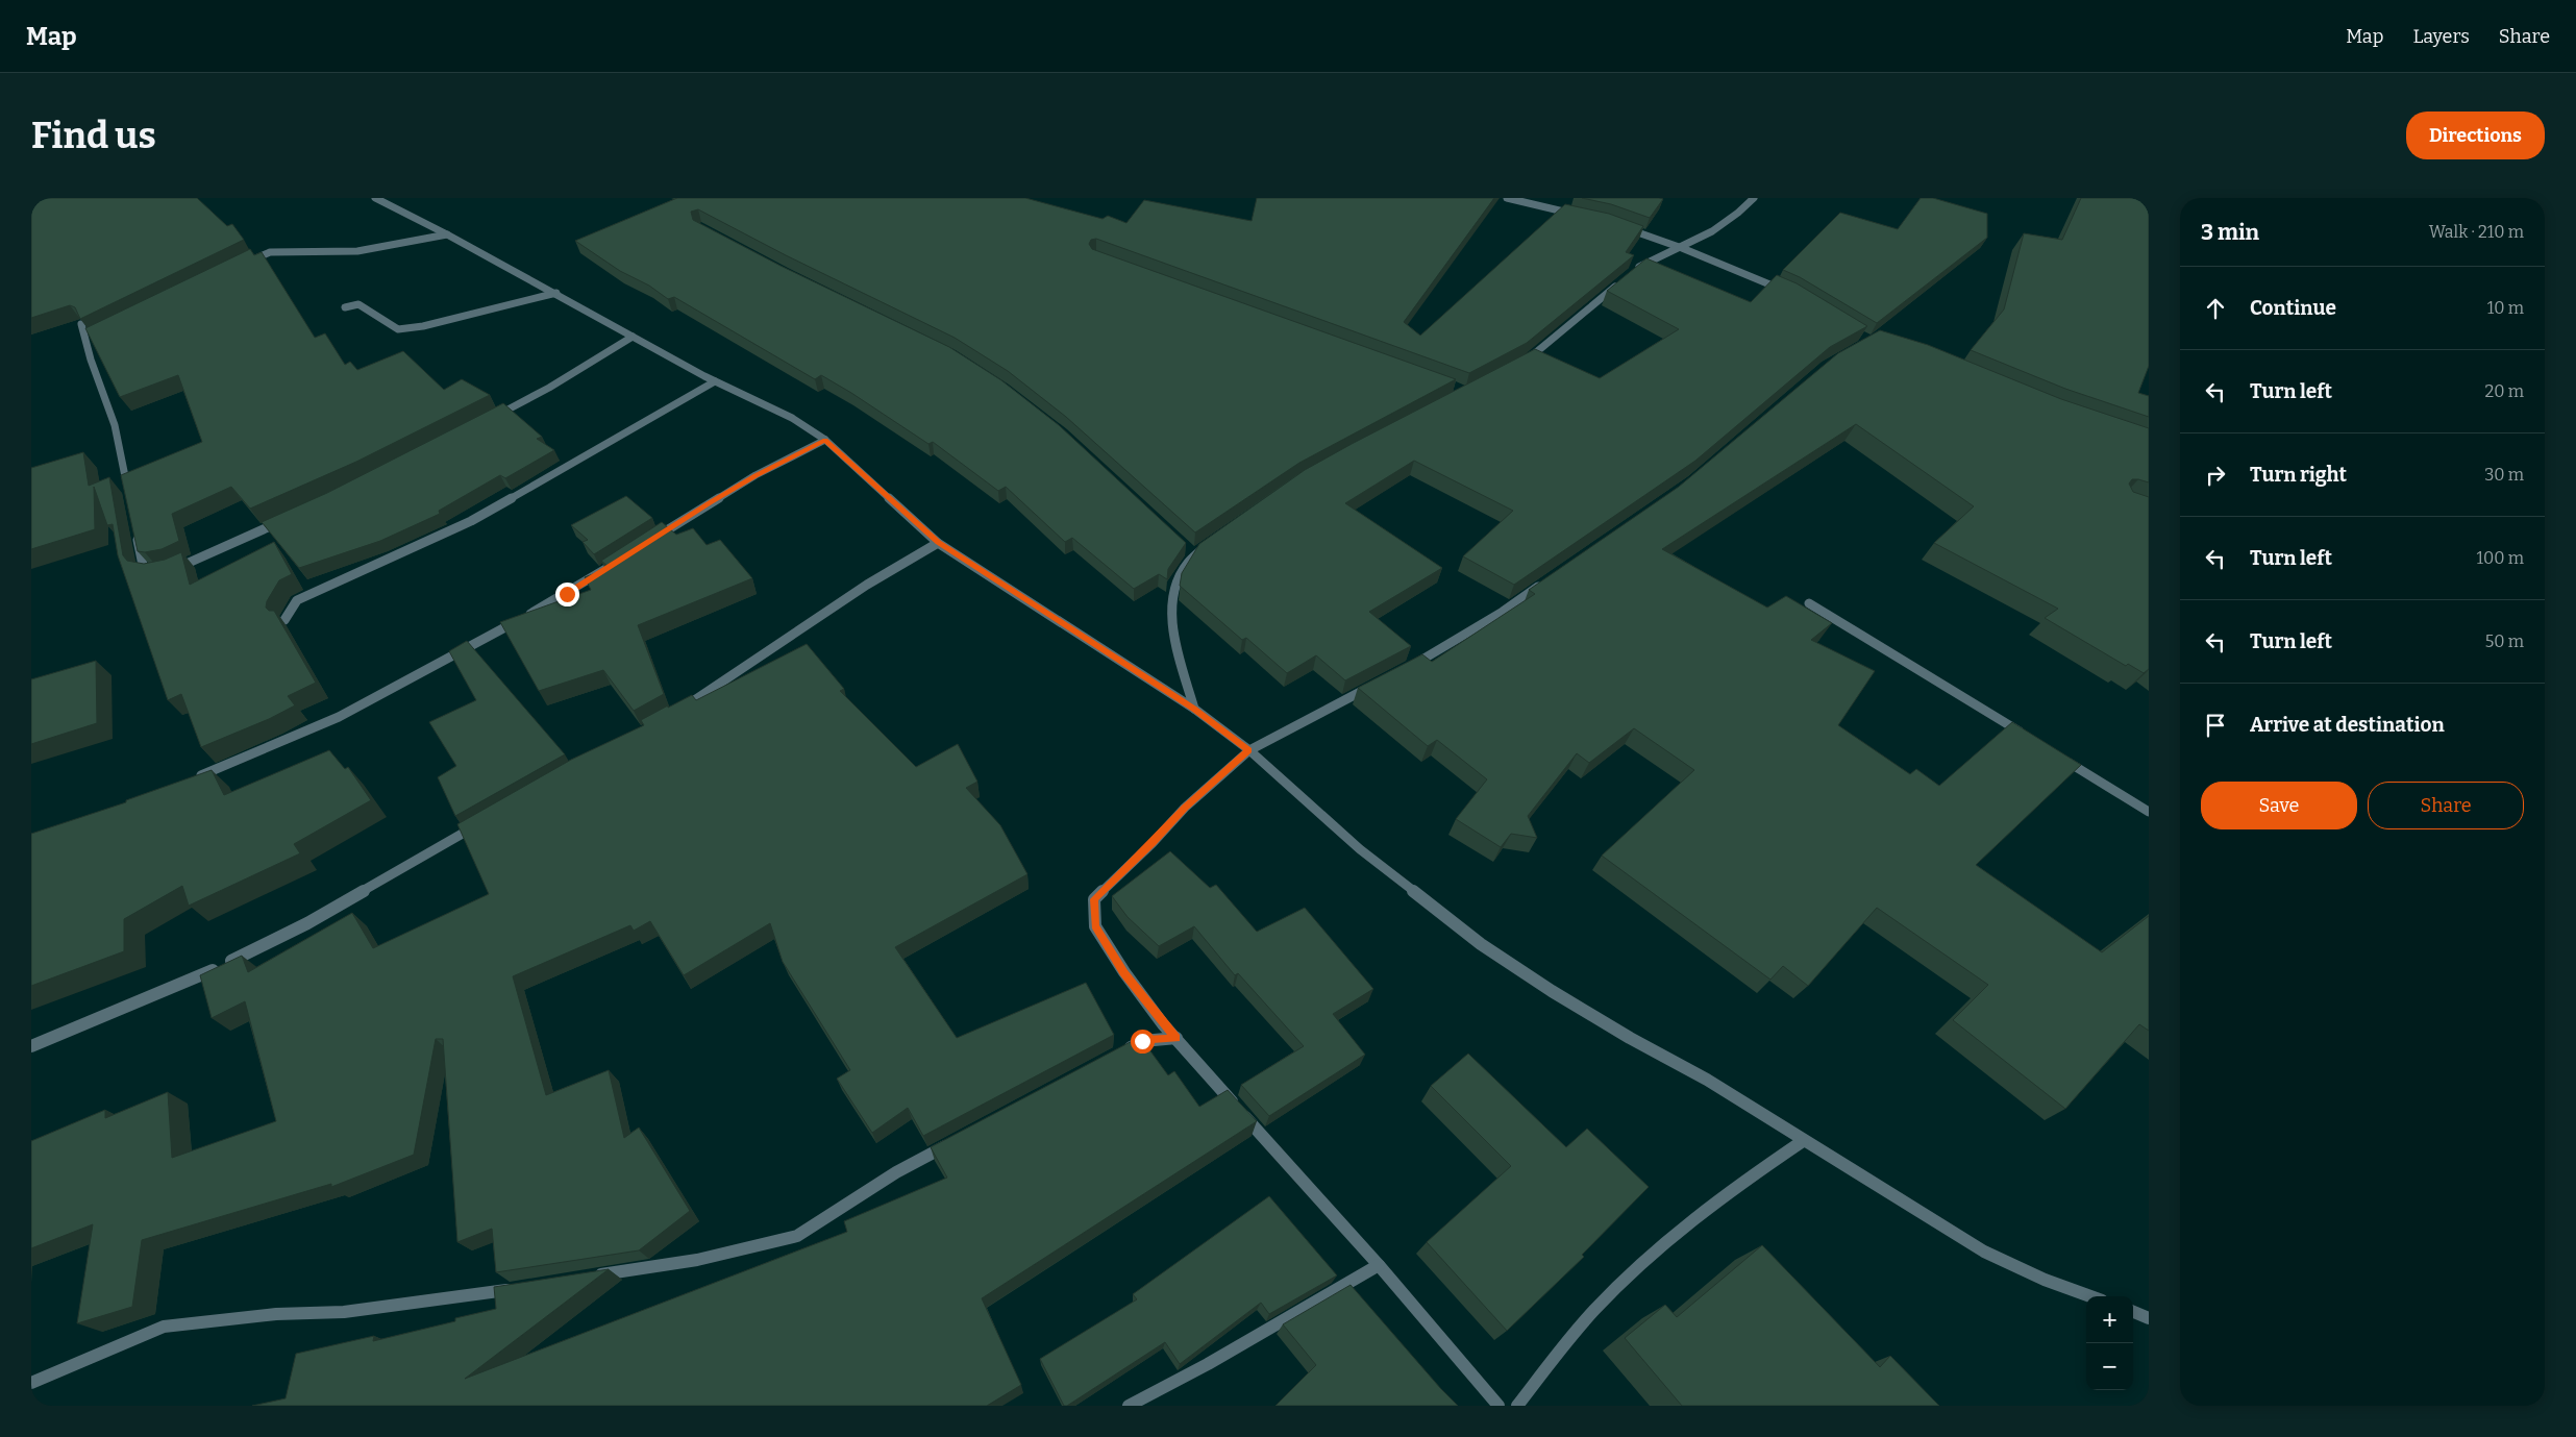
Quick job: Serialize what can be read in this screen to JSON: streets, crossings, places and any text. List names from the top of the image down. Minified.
{"page":{"header":"Map","nav":["Map","Layers","Share"],"buttons":["Directions",["Save","Share"]],"title":"Find us","heading":["3 min","Walk · 210 m"],"list":[["Continue","10 m"],["Turn left","20 m"],["Turn right","30 m"],["Turn left","100 m"],["Turn left","50 m"],"Arrive at destination"],"map_buttons":["+","−"]}}
